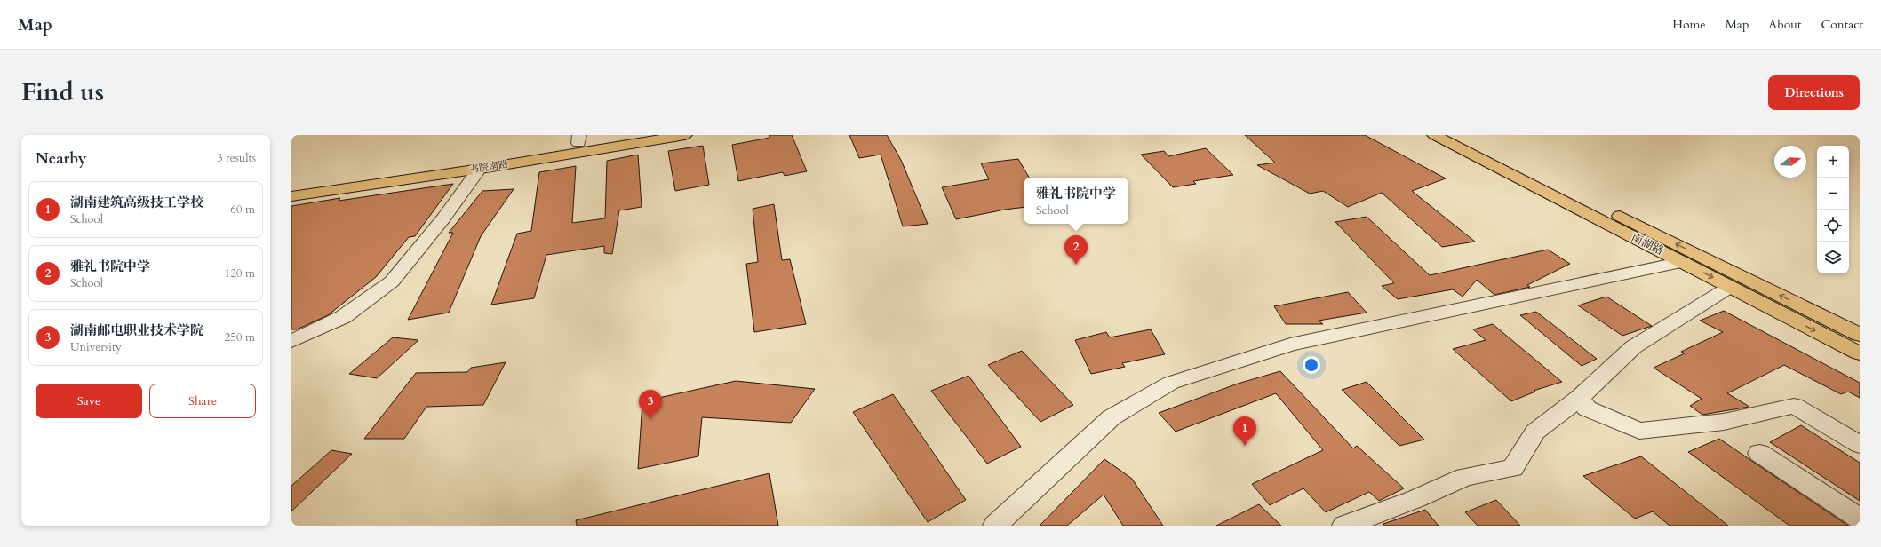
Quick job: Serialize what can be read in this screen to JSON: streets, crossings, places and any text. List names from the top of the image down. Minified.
{"streets":{"main road":["书院南路","南湖路"]},"north":"right","page":{"header":"Map","nav":["Home","Map","About","Contact"],"title":"Find us","buttons":["Directions",["Save","Share"]],"heading":["Nearby","3 results"],"map_buttons":["+","−"],"popup":["雅礼书院中学","School"],"list":[{"mark":"1","name":"湖南建筑高级技工学校","note":"School","value":"60 m"},{"mark":"2","name":"雅礼书院中学","note":"School","value":"120 m"},{"mark":"3","name":"湖南邮电职业技术学院","note":"University","value":"250 m"}],"pins":["2","3","1"]}}
